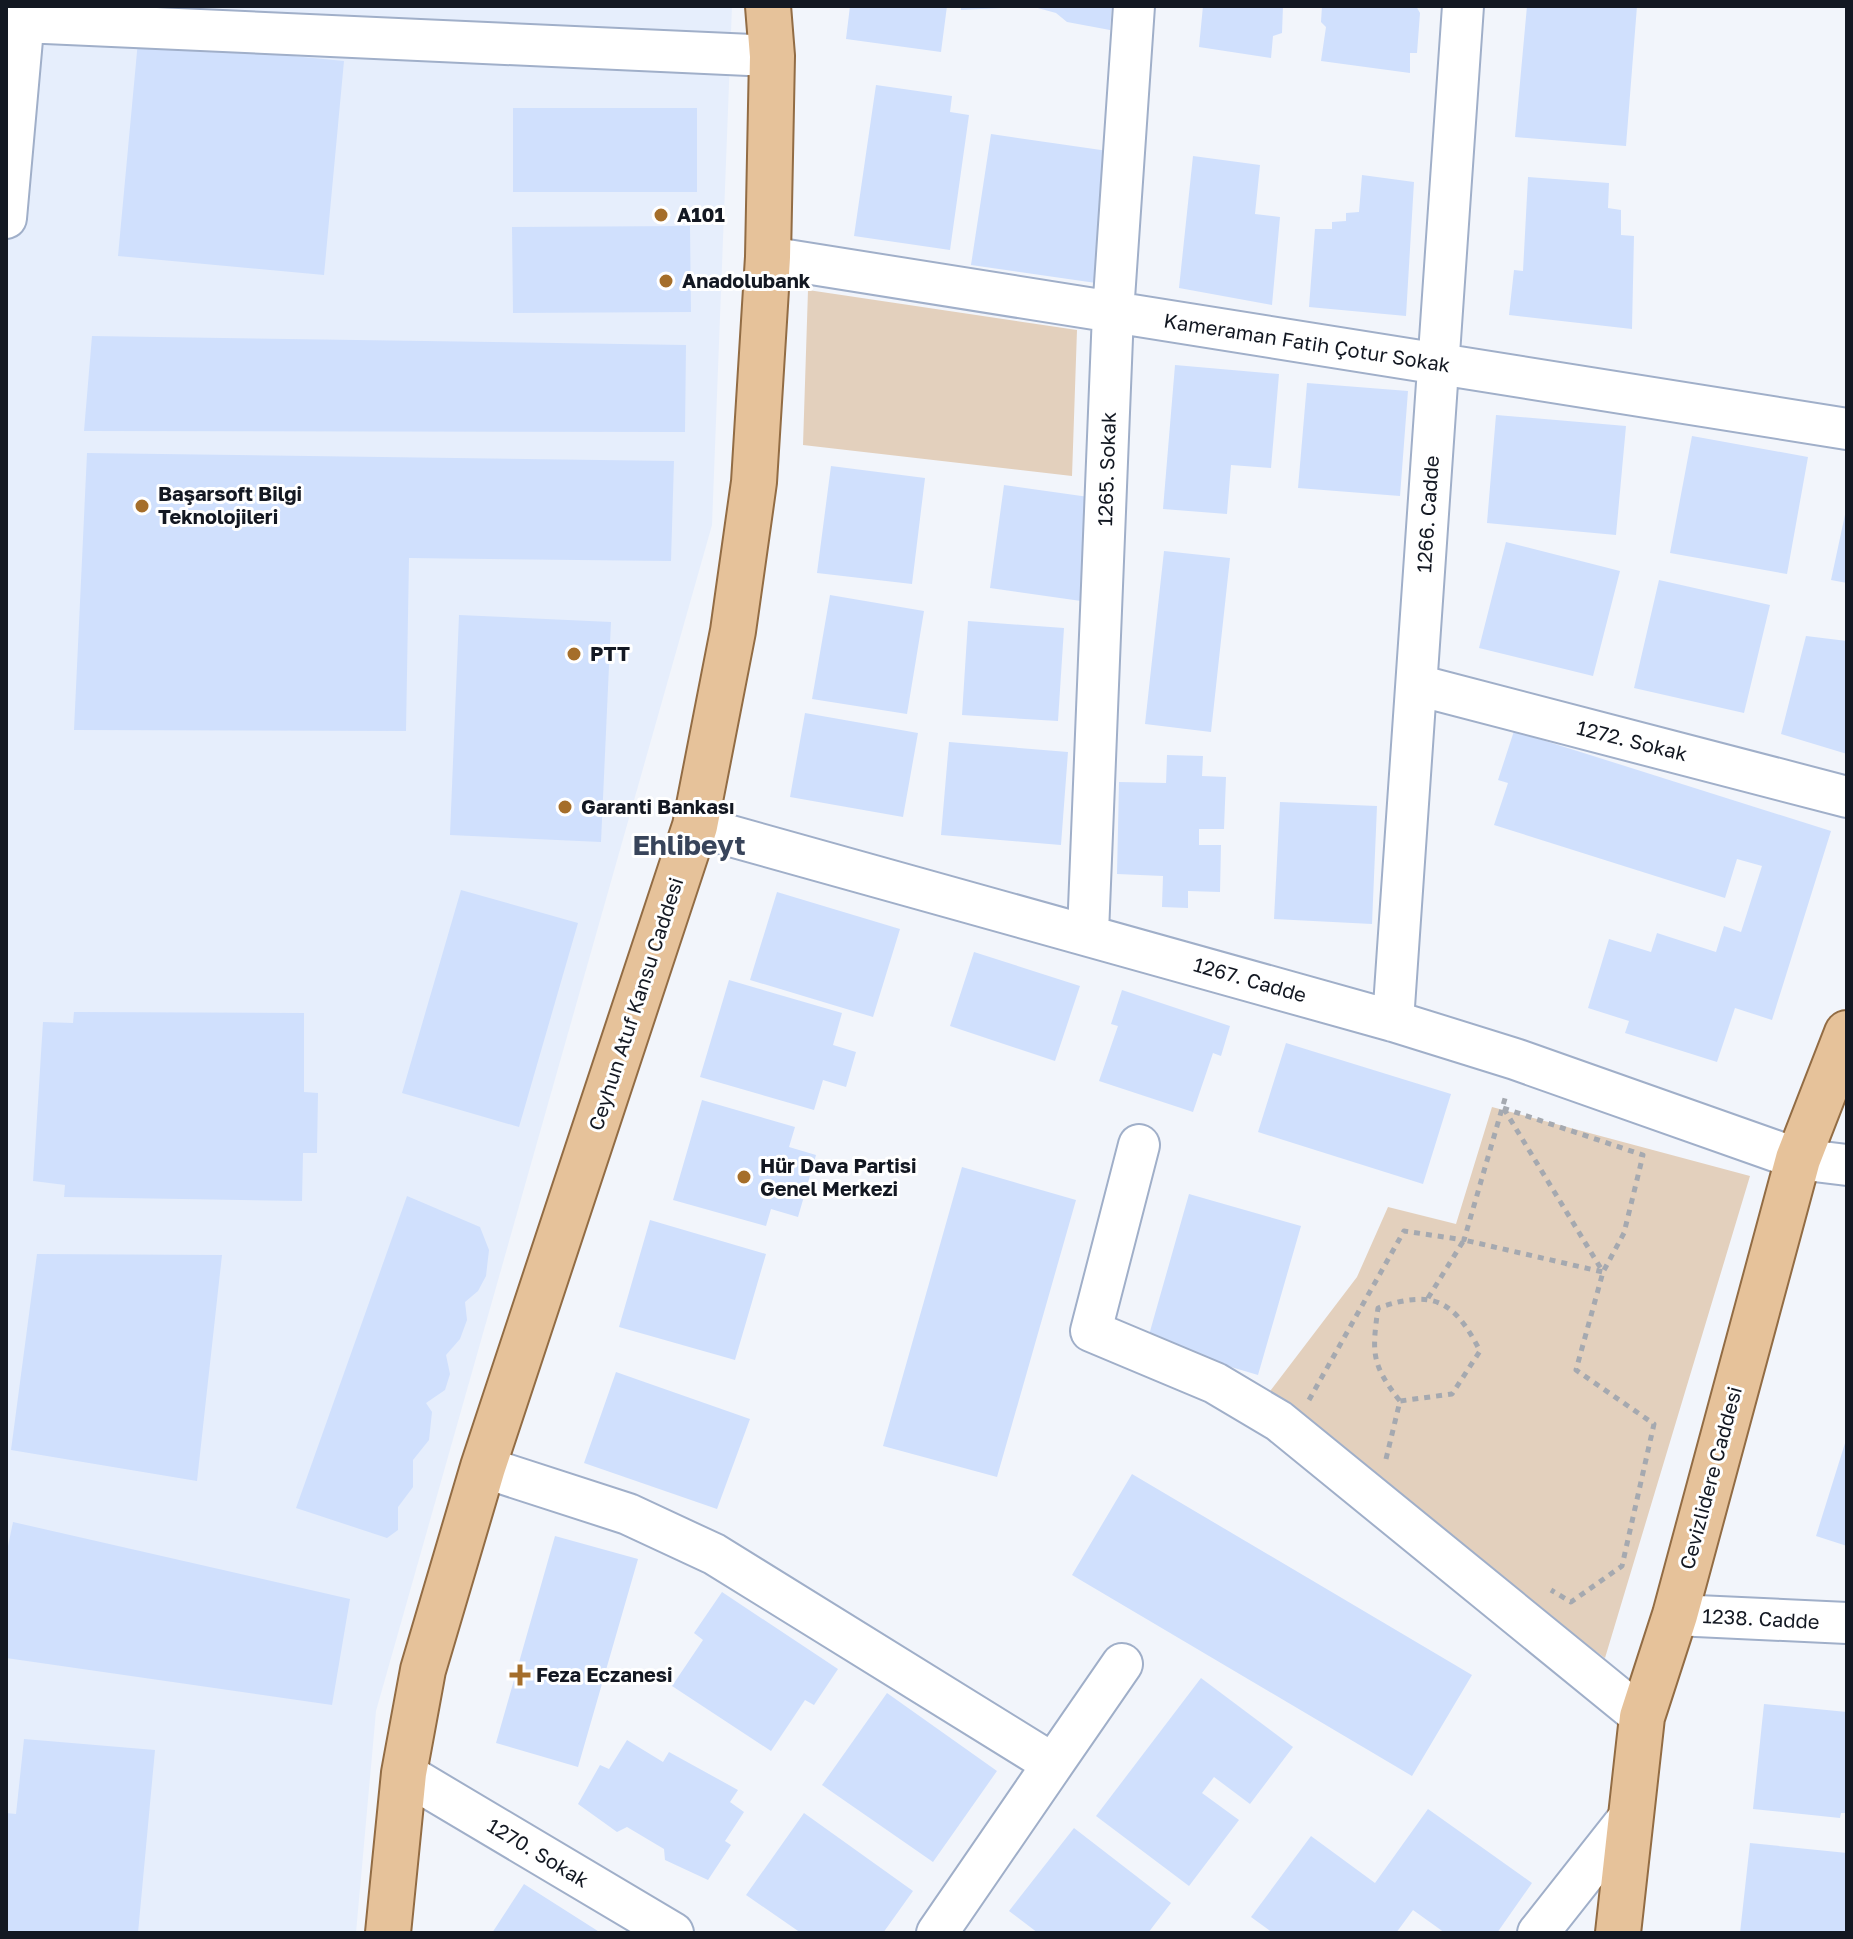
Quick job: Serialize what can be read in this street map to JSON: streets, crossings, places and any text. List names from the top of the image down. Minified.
{"streets":{"main road":["Ceyhun Atuf Kansu Caddesi","Cevizlidere Caddesi"],"street":["Kameraman Fatih Çotur Sokak","1265. Sokak","1266. Cadde","1272. Sokak","1267. Cadde","1238. Cadde","1270. Sokak"]},"crossings":[["Kameraman Fatih Çotur Sokak","1265. Sokak"],["Kameraman Fatih Çotur Sokak","1266. Cadde"],["Kameraman Fatih Çotur Sokak","Ceyhun Atuf Kansu Caddesi"],["1265. Sokak","1267. Cadde"],["1266. Cadde","1272. Sokak"],["1266. Cadde","1267. Cadde"],["1267. Cadde","Ceyhun Atuf Kansu Caddesi"],["1267. Cadde","Cevizlidere Caddesi"],["Ceyhun Atuf Kansu Caddesi","1270. Sokak"],["Cevizlidere Caddesi","1238. Cadde"]],"districts":["Ehlibeyt"],"places":{"other":["A101","Anadolubank","Başarsoft Bilgi Teknolojileri","PTT","Garanti Bankası","Hür Dava Partisi Genel Merkezi"],"health":["Feza Eczanesi"]}}
